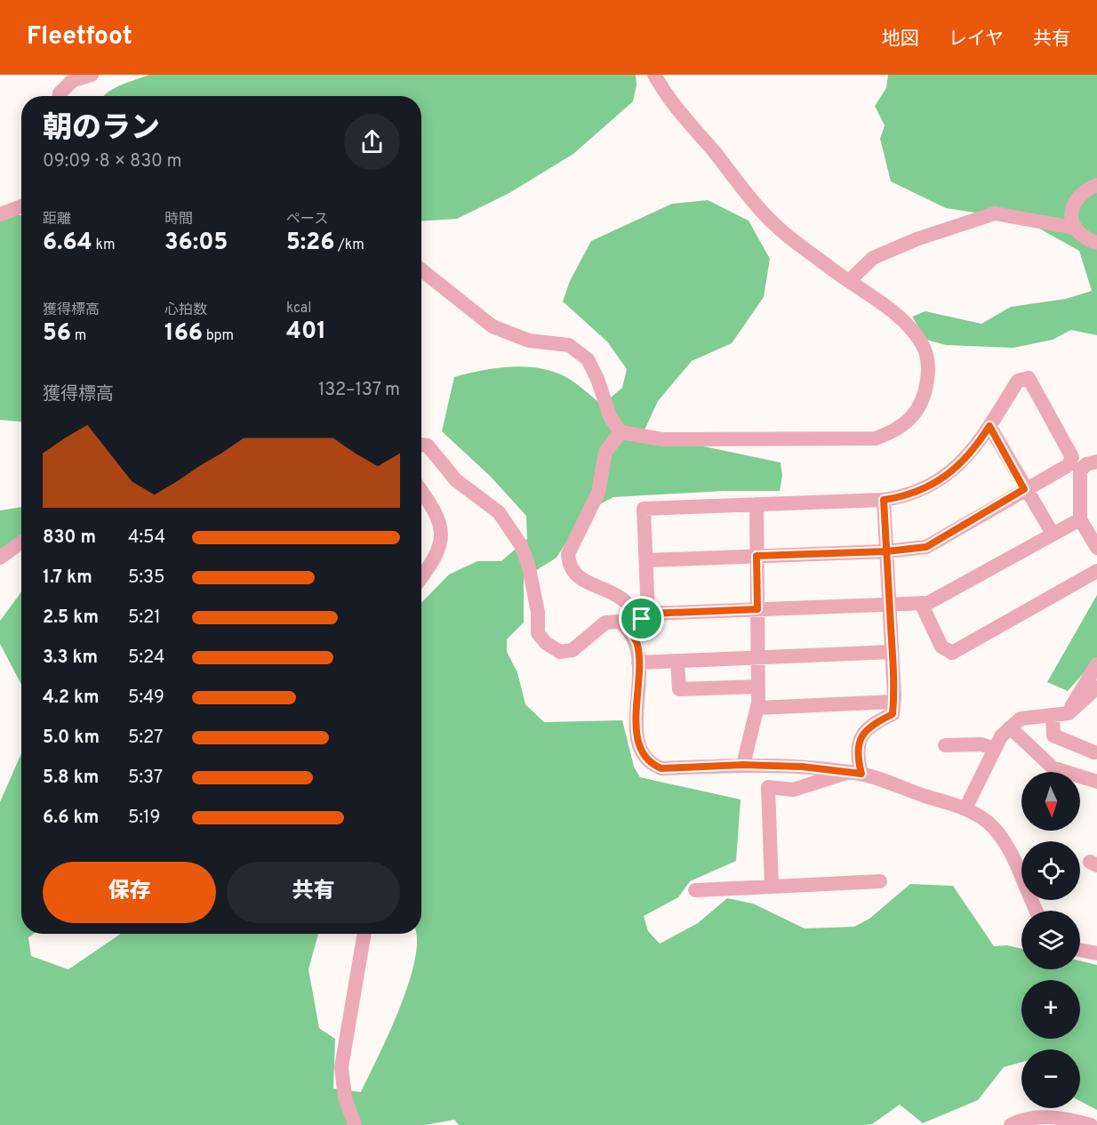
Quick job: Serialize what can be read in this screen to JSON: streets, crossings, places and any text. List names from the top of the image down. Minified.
{"north":"bottom","page":{"header":"Fleetfoot","nav":["地図","レイヤ","共有"],"heading":["朝のラン","09:09 · 8 × 830 m"],"stats":[["距離","6.64 km"],["時間","36:05"],["ペース","5:26 /km"],["獲得標高","56 m"],["心拍数","166 bpm"],["kcal","401"]],"chart":["獲得標高","132–137 m"],"list":[{"name":"830 m","note":"4:54"},{"name":"1.7 km","note":"5:35"},{"name":"2.5 km","note":"5:21"},{"name":"3.3 km","note":"5:24"},{"name":"4.2 km","note":"5:49"},{"name":"5.0 km","note":"5:27"},{"name":"5.8 km","note":"5:37"},{"name":"6.6 km","note":"5:19"}],"map_buttons":["+","−"],"buttons":["保存","共有"]}}
